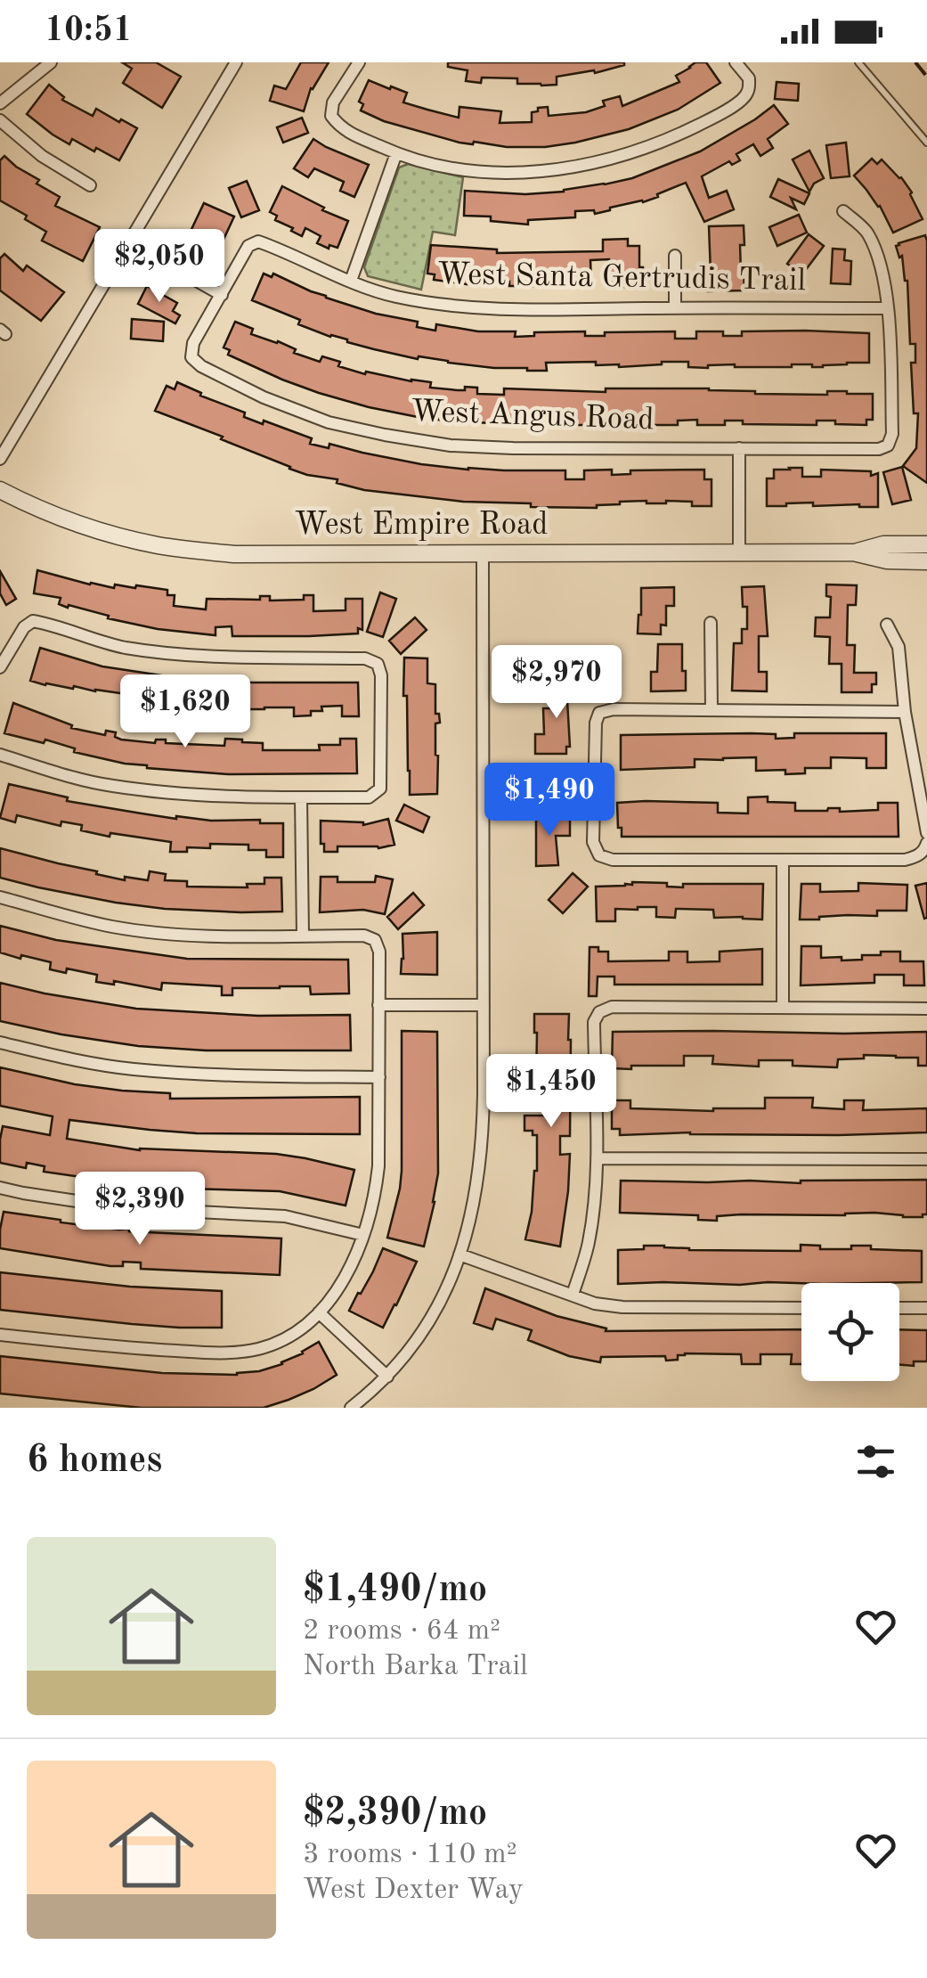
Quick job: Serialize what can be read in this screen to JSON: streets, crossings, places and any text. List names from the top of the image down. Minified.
{"streets":{"street":["West Santa Gertrudis Trail","West Angus Road","West Empire Road"]},"crossings":[["West Santa Gertrudis Trail","West Angus Road"]],"page":{"status":"10:51","price":["$2,050","$2,970","$1,620","$1,490","$1,450","$2,390"],"heading":"6 homes","list":[{"name":"$1,490/mo","note":"2 rooms · 64 m² · North Barka Trail"},{"name":"$2,390/mo","note":"3 rooms · 110 m² · West Dexter Way"}]}}
